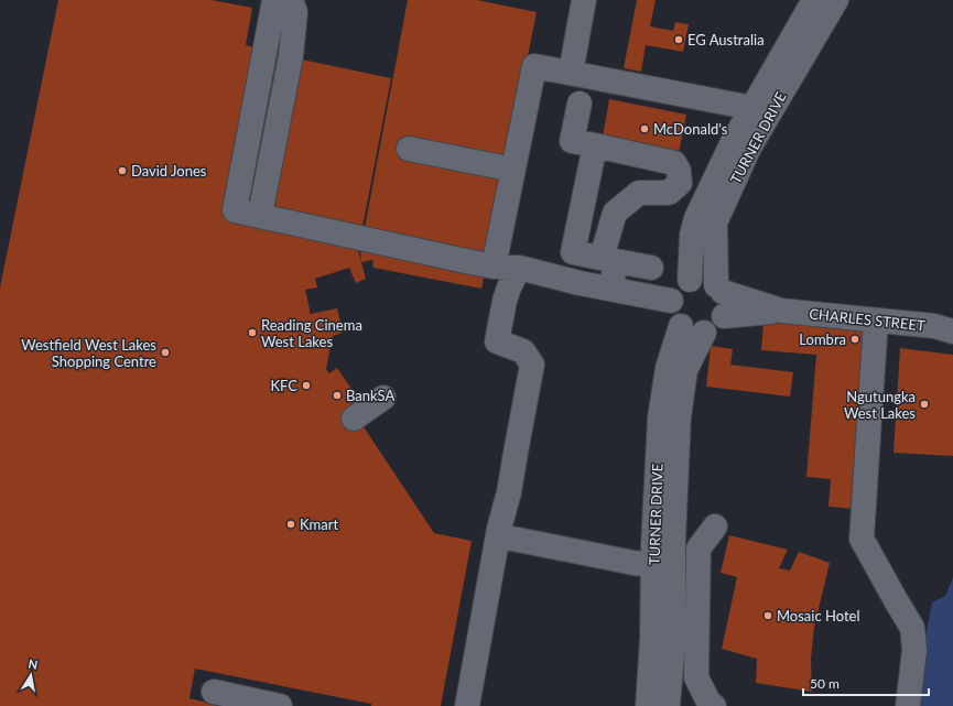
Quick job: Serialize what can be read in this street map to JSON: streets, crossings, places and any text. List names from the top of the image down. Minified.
{"streets":{"street":["TURNER DRIVE","CHARLES STREET"]},"crossings":[["TURNER DRIVE","CHARLES STREET"]],"places":["EG Australia","McDonald's","David Jones","Reading Cinema West Lakes","Lombra","Westfield West Lakes Shopping Centre","KFC","BankSA","Ngutungka West Lakes","Kmart","Mosaic Hotel"],"scale_bar":"50 m","north":"top"}
